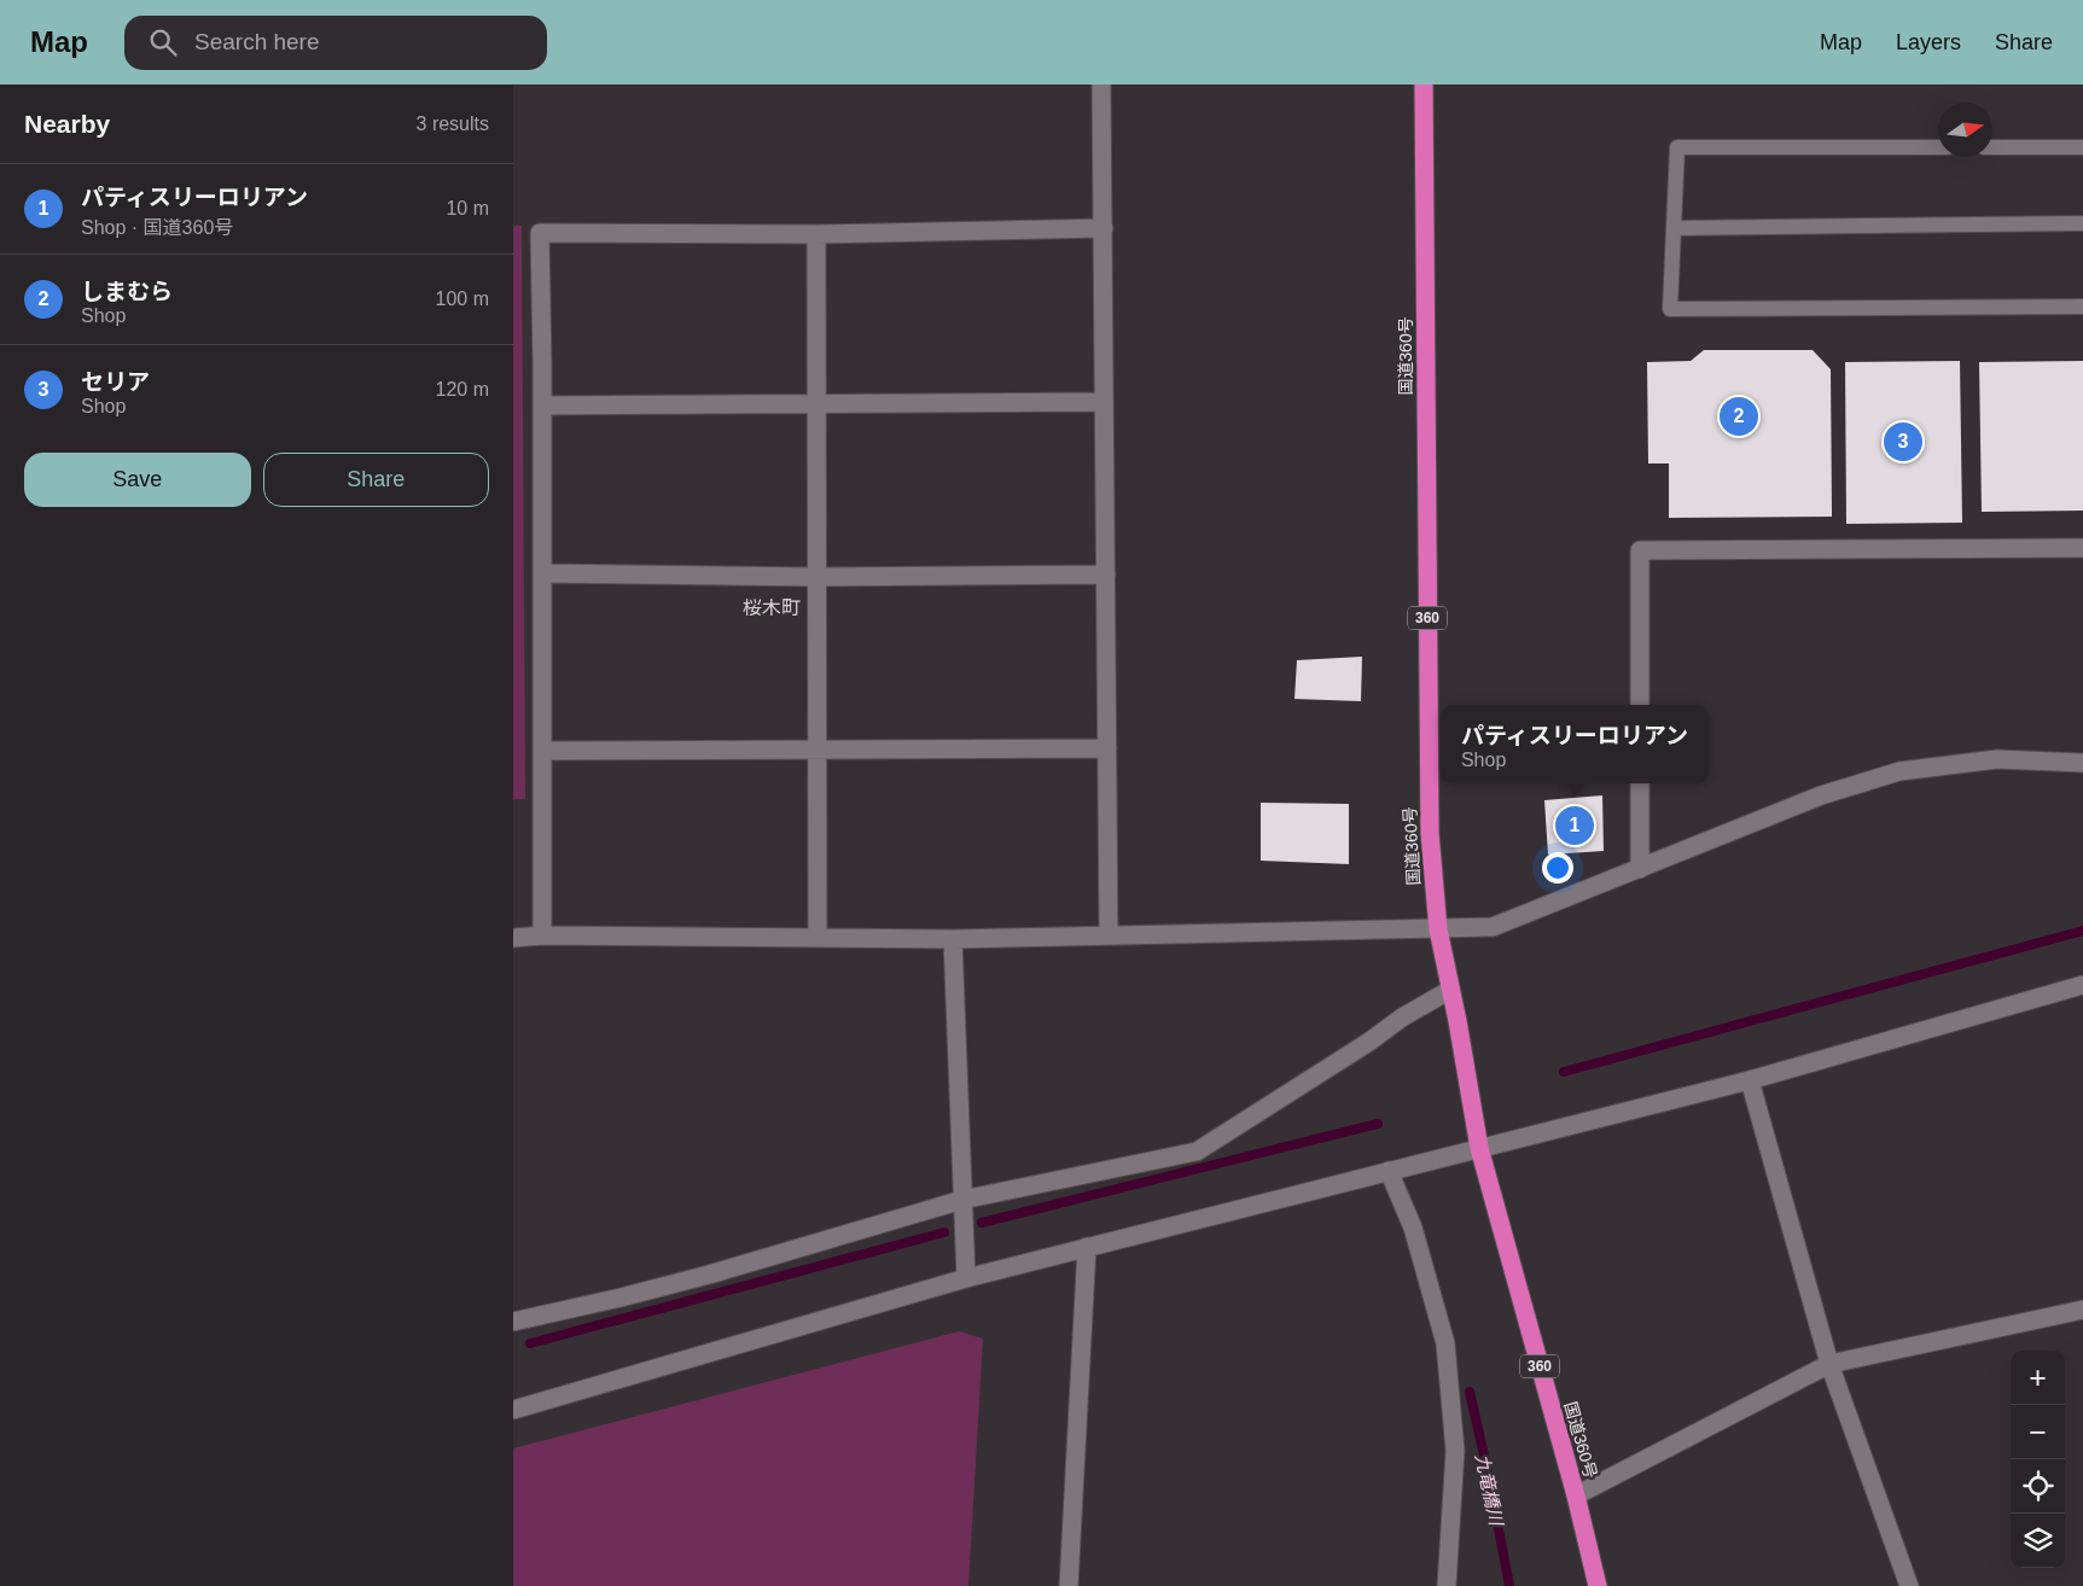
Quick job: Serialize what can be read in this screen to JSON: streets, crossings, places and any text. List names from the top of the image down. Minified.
{"streets":{"highway":["国道360号","360"]},"districts":["桜木町"],"water":["九竜橋川"],"north":"right","page":{"header":"Map","search":"Search here","nav":["Map","Layers","Share"],"heading":["Nearby","3 results"],"list":[{"mark":"1","name":"パティスリーロリアン","note":"Shop · 国道360号","value":"10 m"},{"mark":"2","name":"しまむら","note":"Shop","value":"100 m"},{"mark":"3","name":"セリア","note":"Shop","value":"120 m"}],"pins":["2","3","1"],"buttons":["Save","Share"],"popup":["パティスリーロリアン","Shop"],"map_buttons":["+","−"]}}
